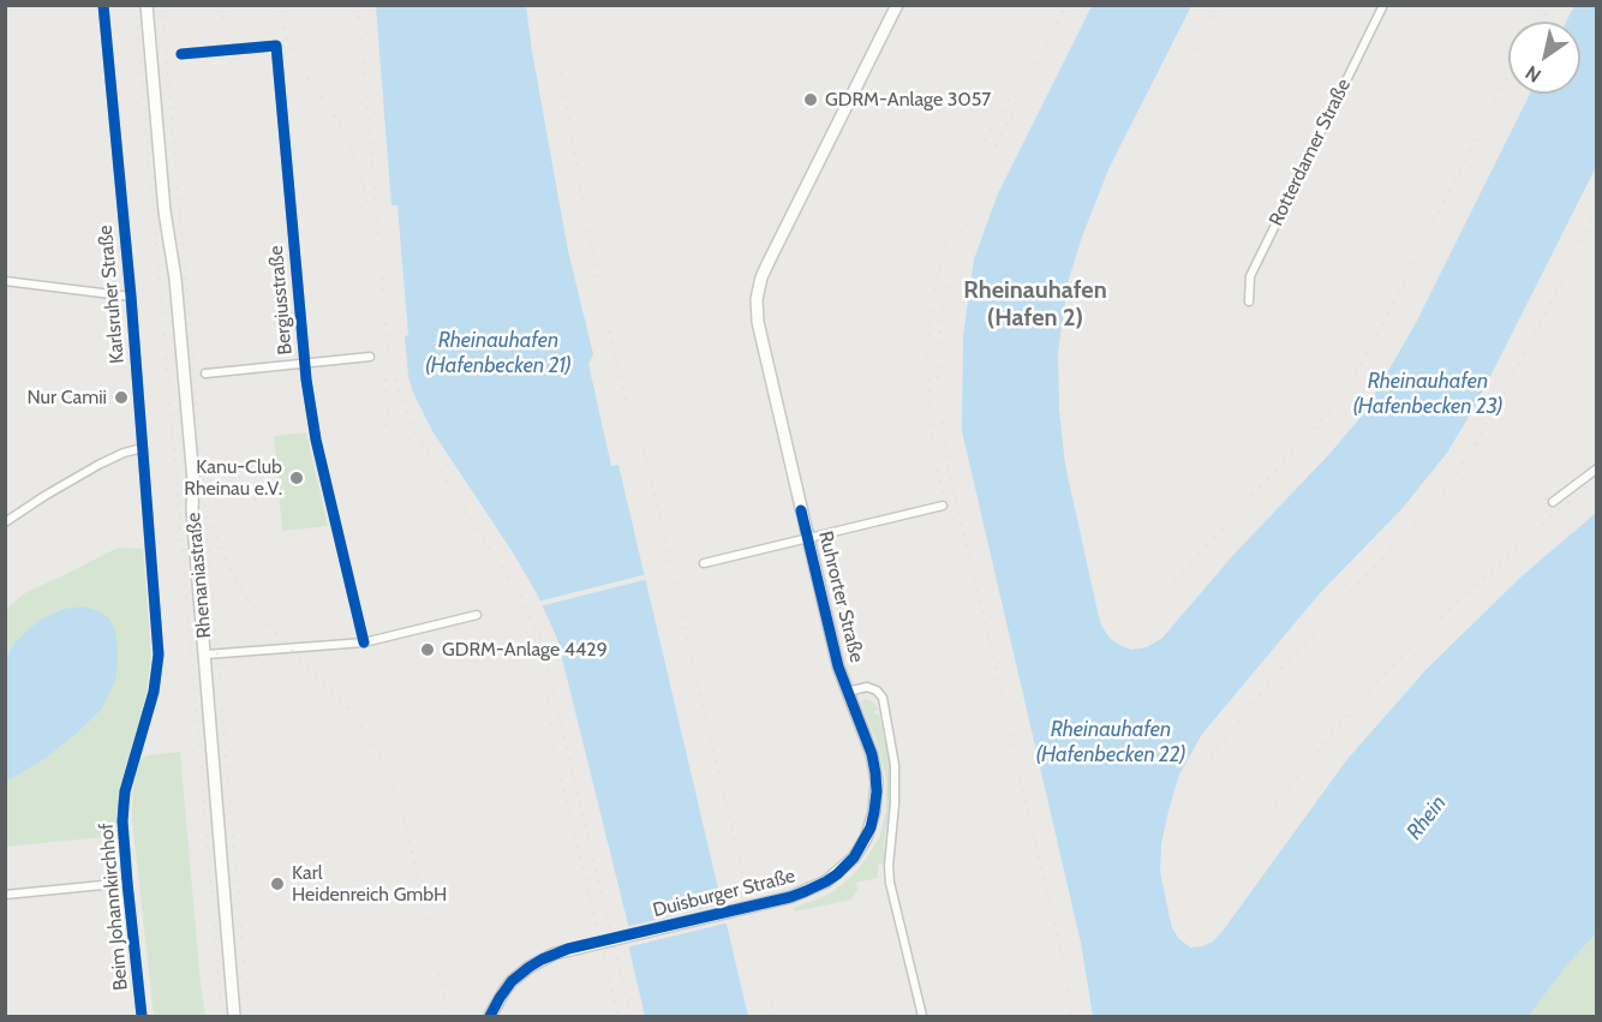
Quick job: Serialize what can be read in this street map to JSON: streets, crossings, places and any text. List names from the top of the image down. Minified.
{"streets":{"street":["Rotterdamer Straße","Karlsruher Straße","Bergiusstraße","Rhenaniastraße","Ruhrorter Straße","Duisburger Straße","Beim Johannkirchhof"]},"crossings":[["Karlsruher Straße","Beim Johannkirchhof"],["Ruhrorter Straße","Duisburger Straße"]],"districts":["Rheinauhafen (Hafen 2)"],"water":["Rheinauhafen (Hafenbecken 21)","Rheinauhafen (Hafenbecken 23)","Rheinauhafen (Hafenbecken 22)","Rhein"],"places":["GDRM-Anlage 3057","Nur Camii","Kanu-Club Rheinau e.V.","GDRM-Anlage 4429","Karl Heidenreich GmbH"],"north":"bottom left"}
